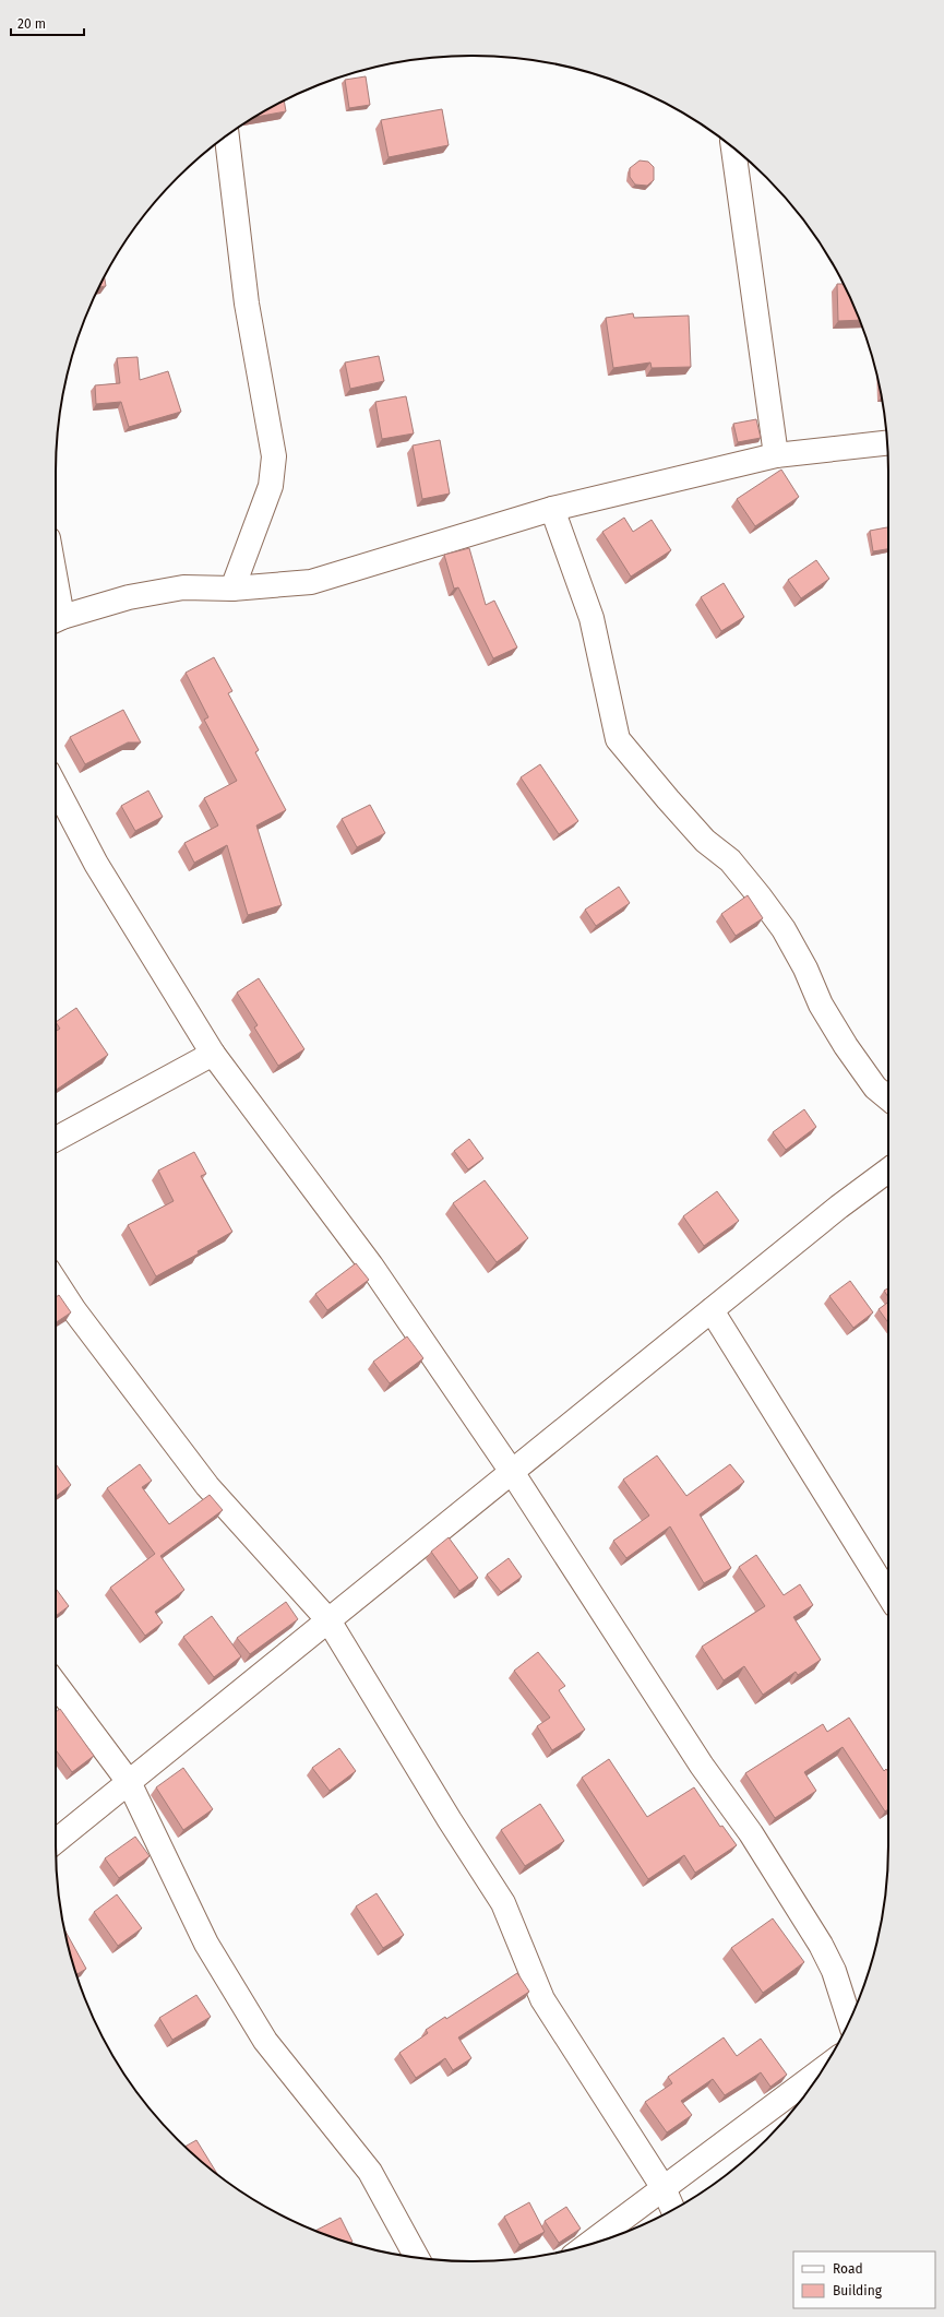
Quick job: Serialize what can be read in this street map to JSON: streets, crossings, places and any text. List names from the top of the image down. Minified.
{"legend":["Road","Building"],"scale_bar":"20 m"}
